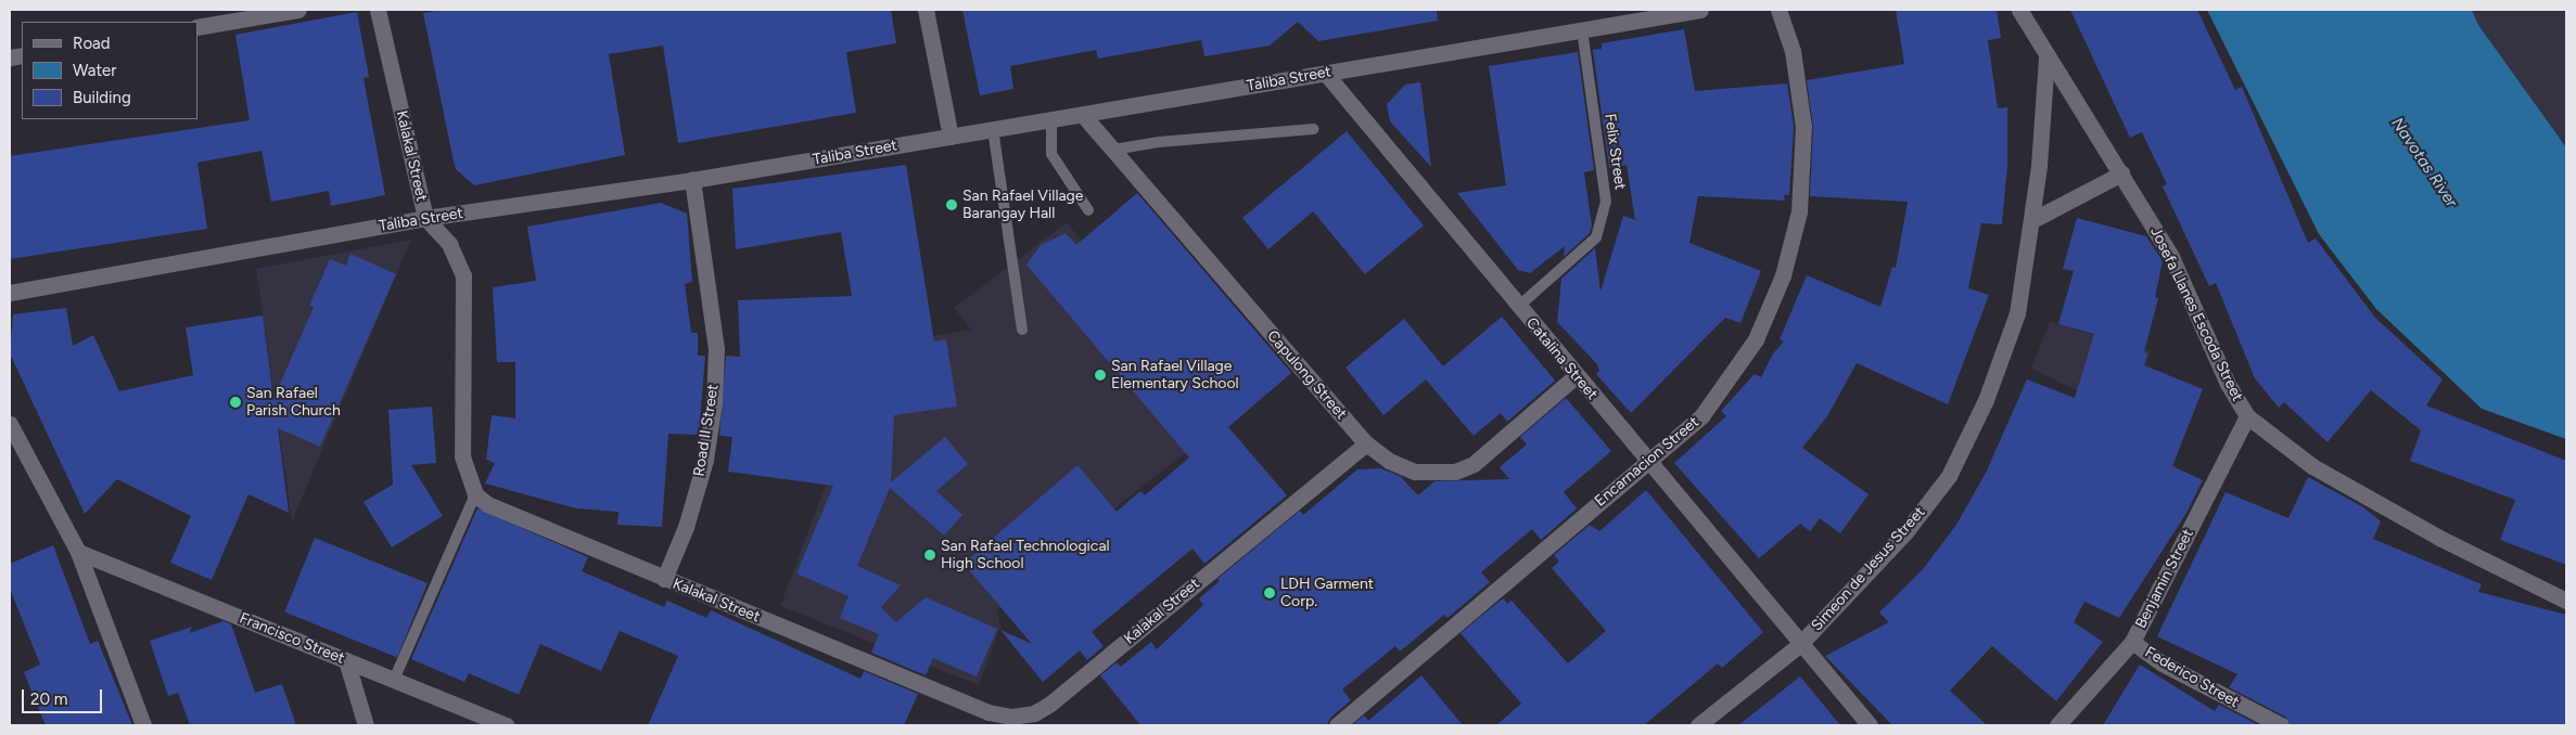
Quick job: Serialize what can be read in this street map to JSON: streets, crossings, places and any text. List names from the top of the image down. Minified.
{"streets":{"street":["Taliba Street","Kalakal Street","Josefa Llanes Escoda Street","Catalina Street","Capulong Street","Road II Street","Encarnacion Street","Simeon de Jesus Street","Benjamin Street","Francisco Street","Federico Street"],"lane":["Felix Street"]},"crossings":[["Taliba Street","Felix Street"],["Taliba Street","Kalakal Street"],["Taliba Street","Catalina Street"],["Taliba Street","Capulong Street"],["Taliba Street","Road II Street"],["Felix Street","Catalina Street"],["Kalakal Street","Capulong Street"],["Kalakal Street","Road II Street"],["Josefa Llanes Escoda Street","Simeon de Jesus Street"],["Josefa Llanes Escoda Street","Benjamin Street"],["Catalina Street","Capulong Street"],["Catalina Street","Encarnacion Street"],["Catalina Street","Simeon de Jesus Street"],["Benjamin Street","Federico Street"]],"water":["Navotas River"],"places":["San Rafael Village Barangay Hall","San Rafael Village Elementary School","San Rafael Parish Church","San Rafael Technological High School","LDH Garment Corp."],"legend":["Road","Water","Building"],"scale_bar":"20 m"}
